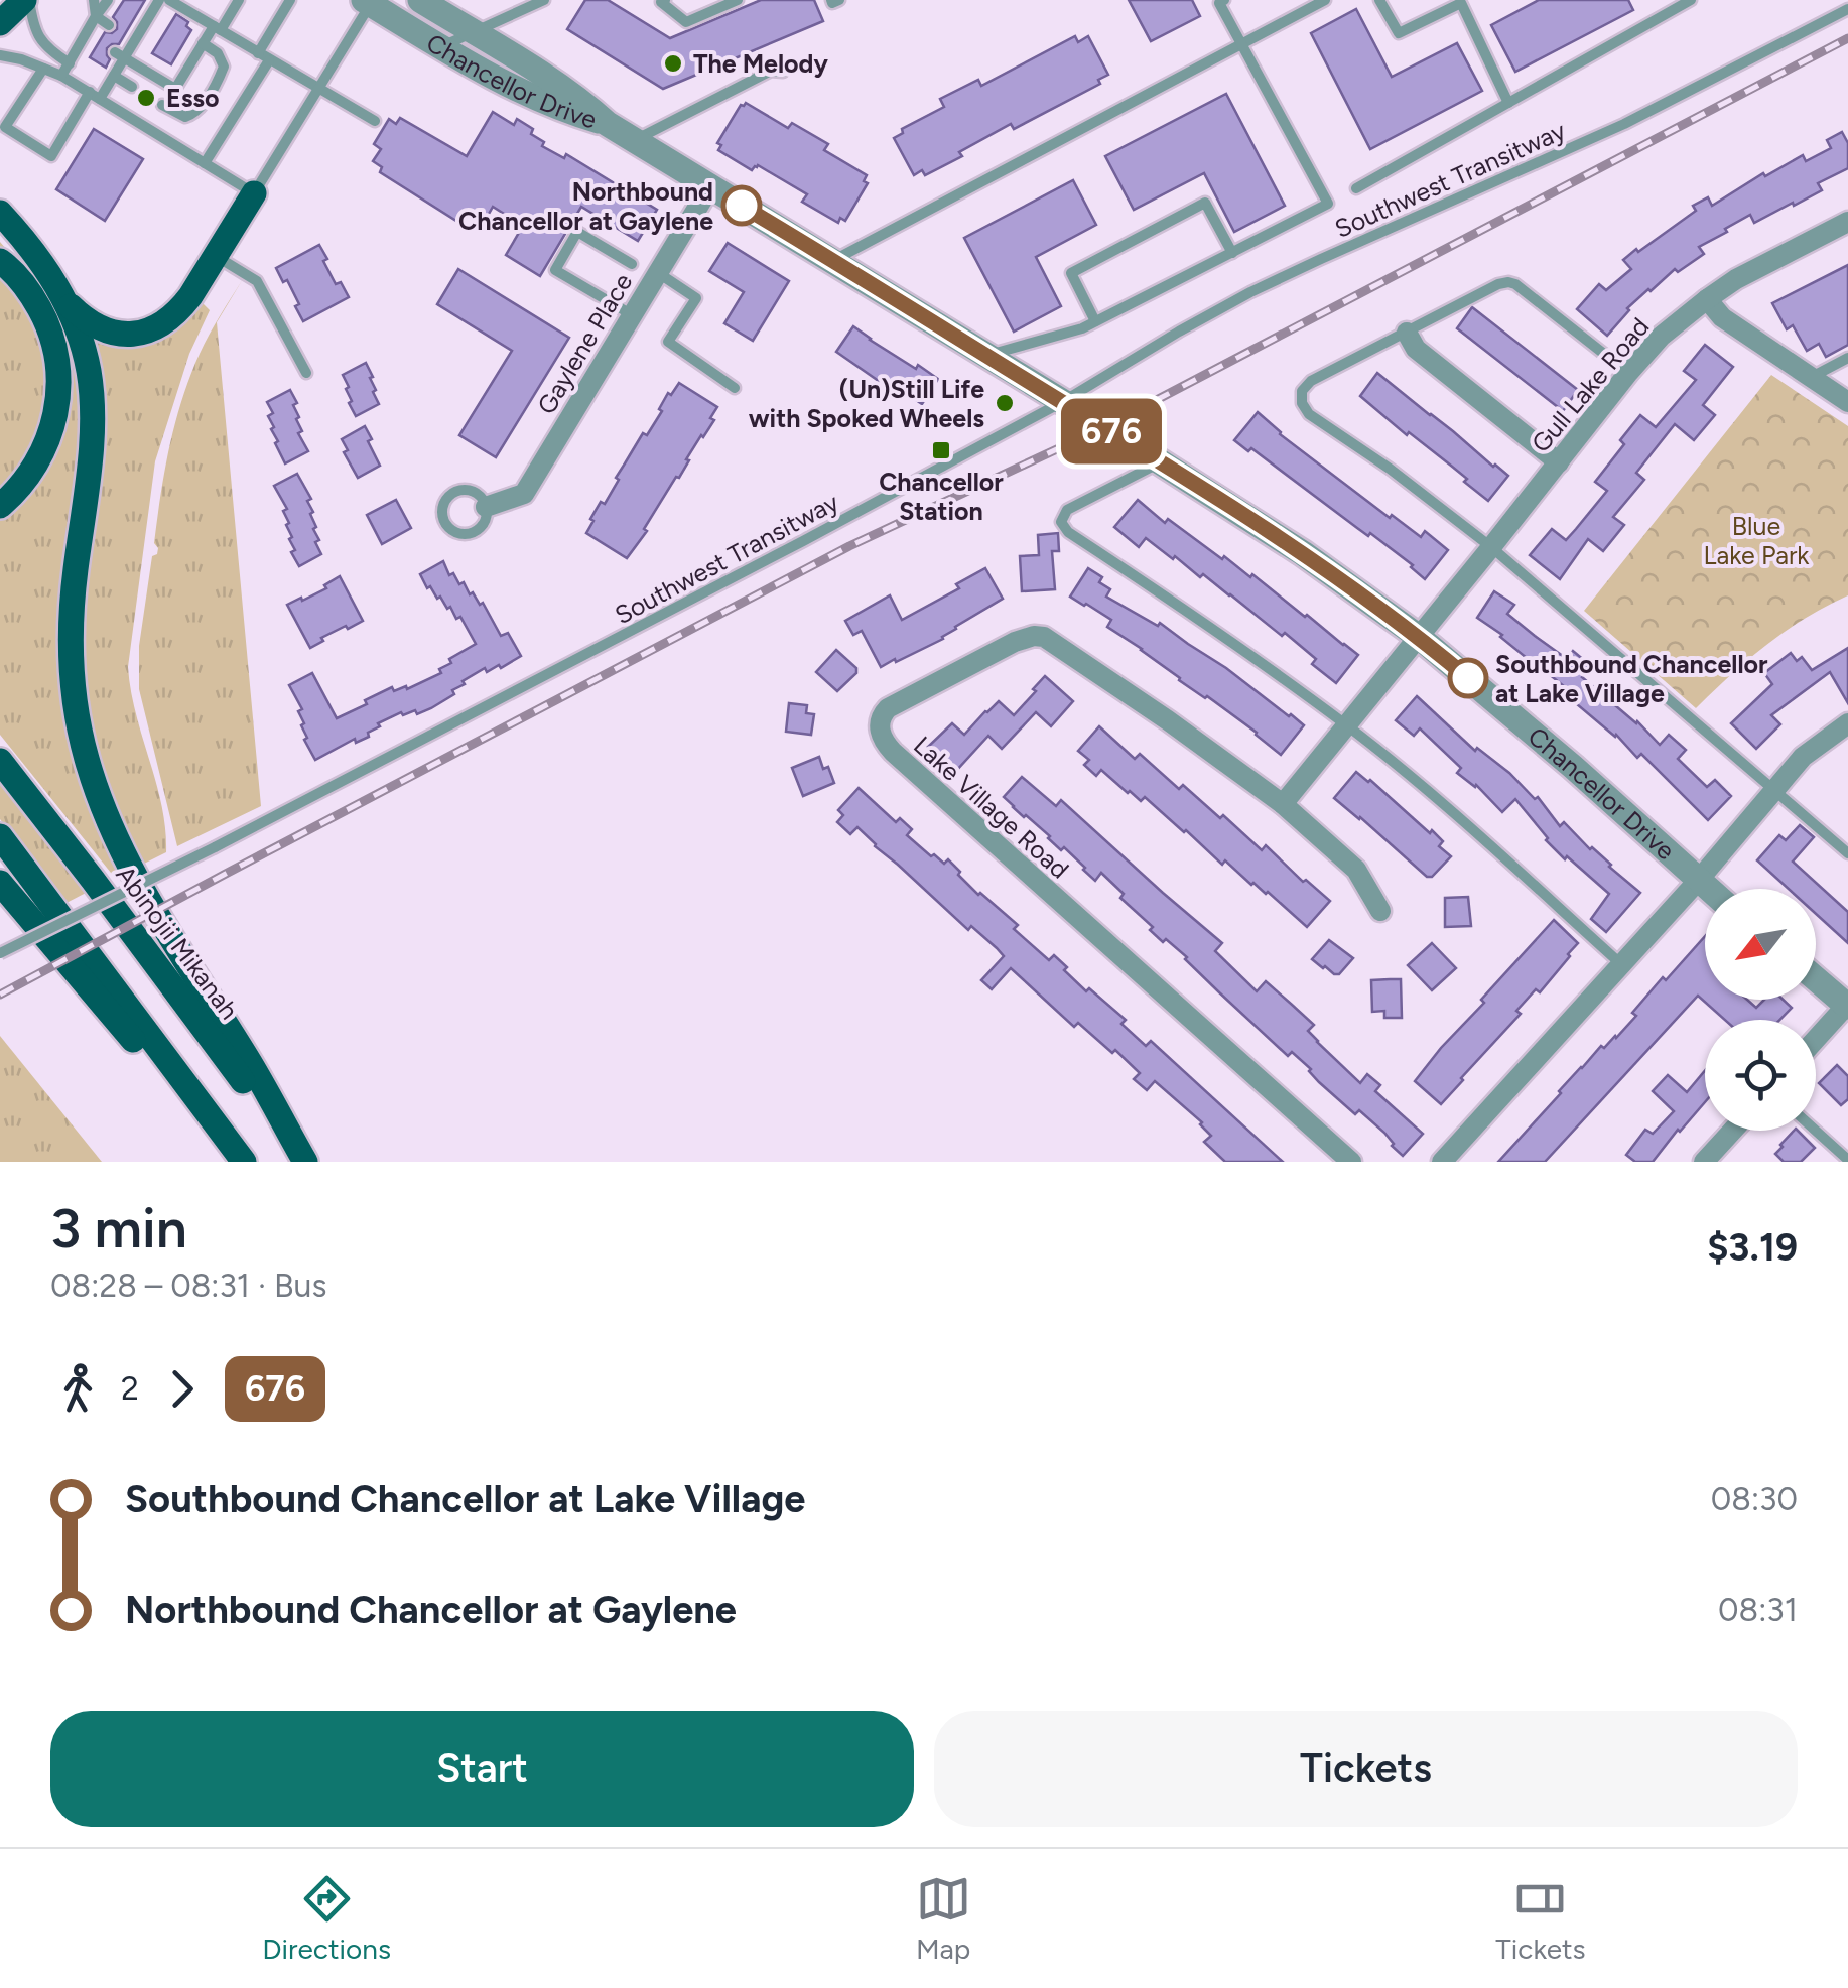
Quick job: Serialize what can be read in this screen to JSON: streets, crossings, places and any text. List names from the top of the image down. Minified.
{"streets":{"main road":["Abinojii Mikanah"],"street":["Chancellor Drive","Gaylene Place","Gull Lake Road","Lake Village Road"],"lane":["Southwest Transitway"]},"crossings":[["Chancellor Drive","Southwest Transitway"],["Chancellor Drive","Gaylene Place"],["Chancellor Drive","Gull Lake Road"]],"parks":["Blue Lake Park"],"places":{"other":["The Melody","Esso","Northbound Chancellor at Gaylene","(Un)Still Life with Spoked Wheels","Southbound Chancellor at Lake Village"],"transit":["Chancellor Station"]},"lines":["bus line 676"],"north":"bottom left","page":{"on_map":"676","heading":["3 min","08:28 – 08:31 · Bus","$3.19"],"legs":["2","676"],"list":[{"name":"Southbound Chancellor at Lake Village","value":"08:30"},{"name":"Northbound Chancellor at Gaylene","value":"08:31"}],"buttons":["Start","Tickets"],"tabs":["Directions","Map","Tickets"]}}
